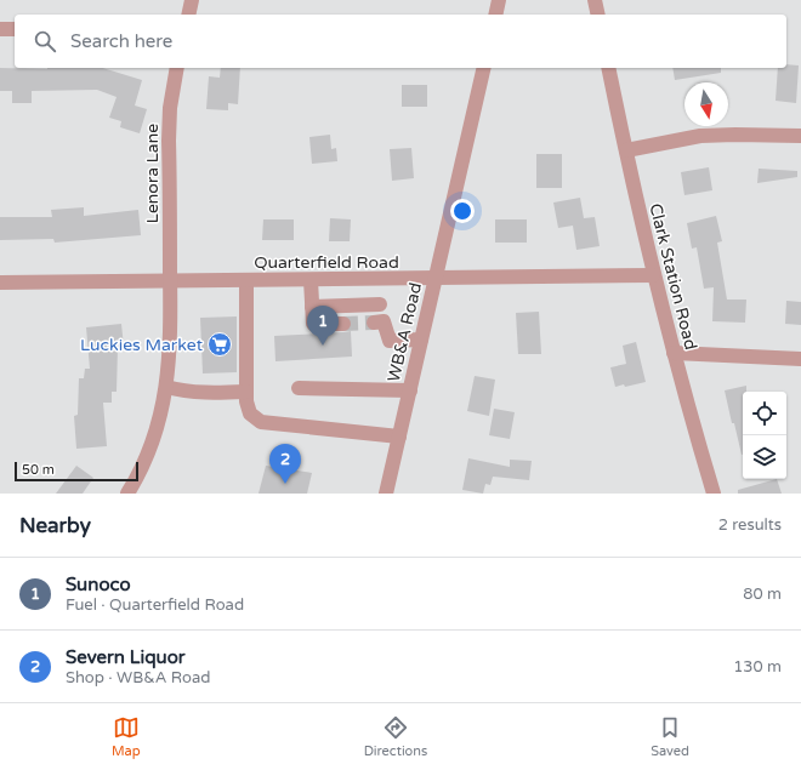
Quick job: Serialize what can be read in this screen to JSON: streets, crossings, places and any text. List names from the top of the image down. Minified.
{"streets":{"street":["Lenora Lane","Quarterfield Road","Clark Station Road","WB&A Road"]},"crossings":[["Lenora Lane","Quarterfield Road"],["Quarterfield Road","Clark Station Road"],["Quarterfield Road","WB&A Road"]],"places":{"supermarket":["Luckies Market"]},"scale_bar":"50 m","north":"bottom","page":{"search":"Search here","pins":["1","2"],"scale":"50 m","heading":["Nearby","2 results"],"list":[{"mark":"1","name":"Sunoco","note":"Fuel · Quarterfield Road","value":"80 m"},{"mark":"2","name":"Severn Liquor","note":"Shop · WB&A Road","value":"130 m"}],"nav":["Map","Directions","Saved"]}}
